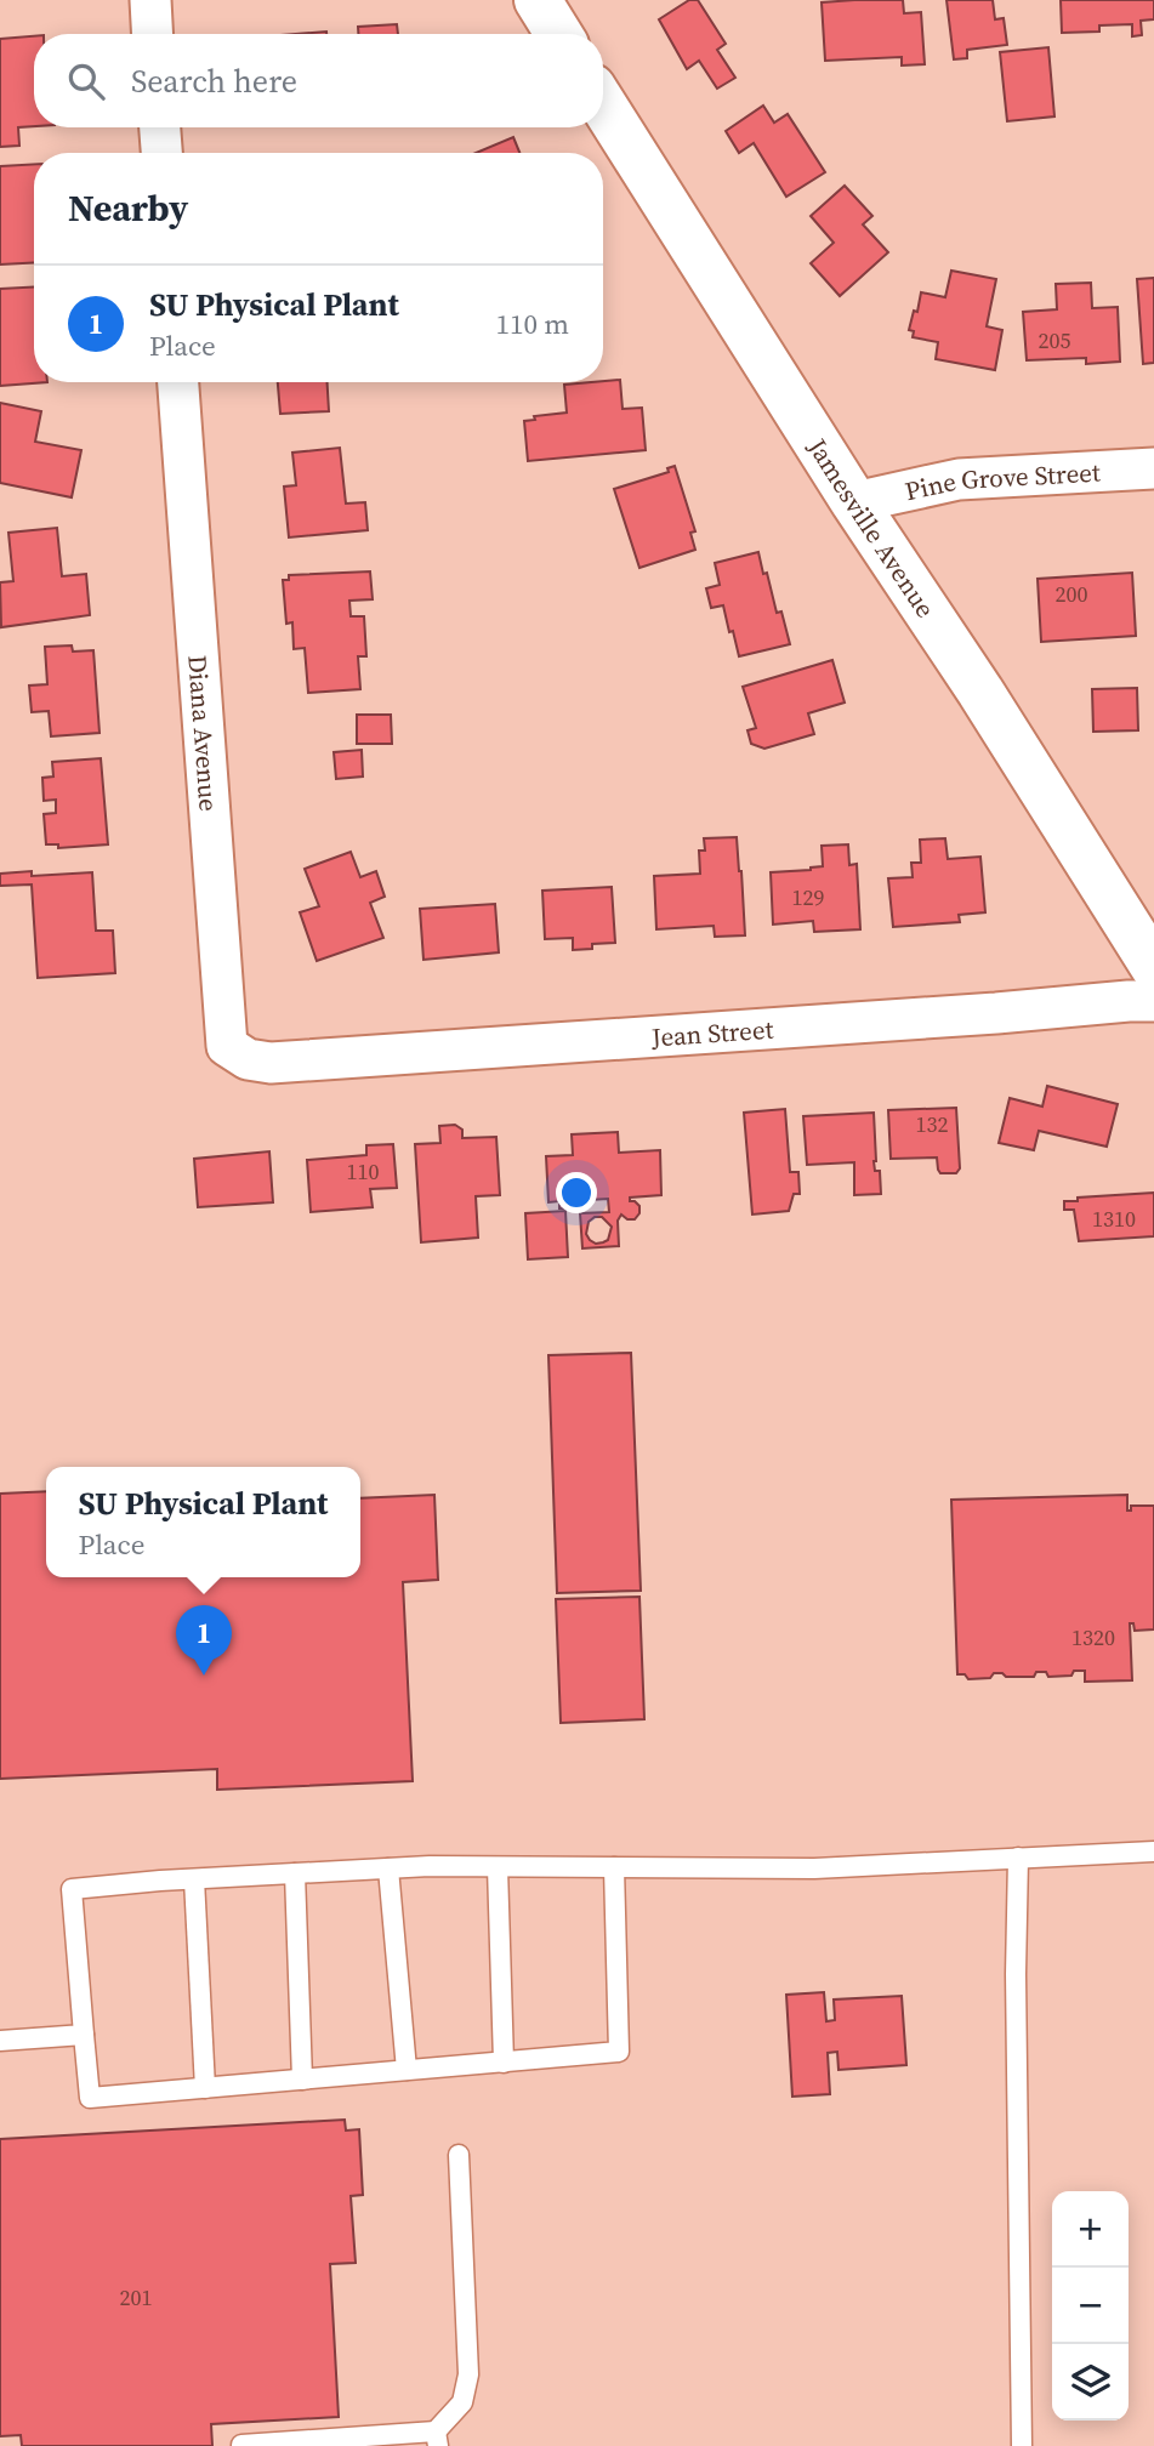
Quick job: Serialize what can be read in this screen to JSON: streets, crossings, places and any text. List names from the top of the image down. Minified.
{"streets":{"street":["Pine Grove Street","Jamesville Avenue","Diana Avenue","Jean Street"]},"crossings":[["Pine Grove Street","Jamesville Avenue"],["Diana Avenue","Jean Street"]],"house_numbers":["205","200","129","132","110","1310","1320","201"],"page":{"search":"Search here","heading":"Nearby","list":[{"mark":"1","name":"SU Physical Plant","note":"Place","value":"110 m"}],"popup":["SU Physical Plant","Place"],"pins":"1","map_buttons":["+","−"]}}
